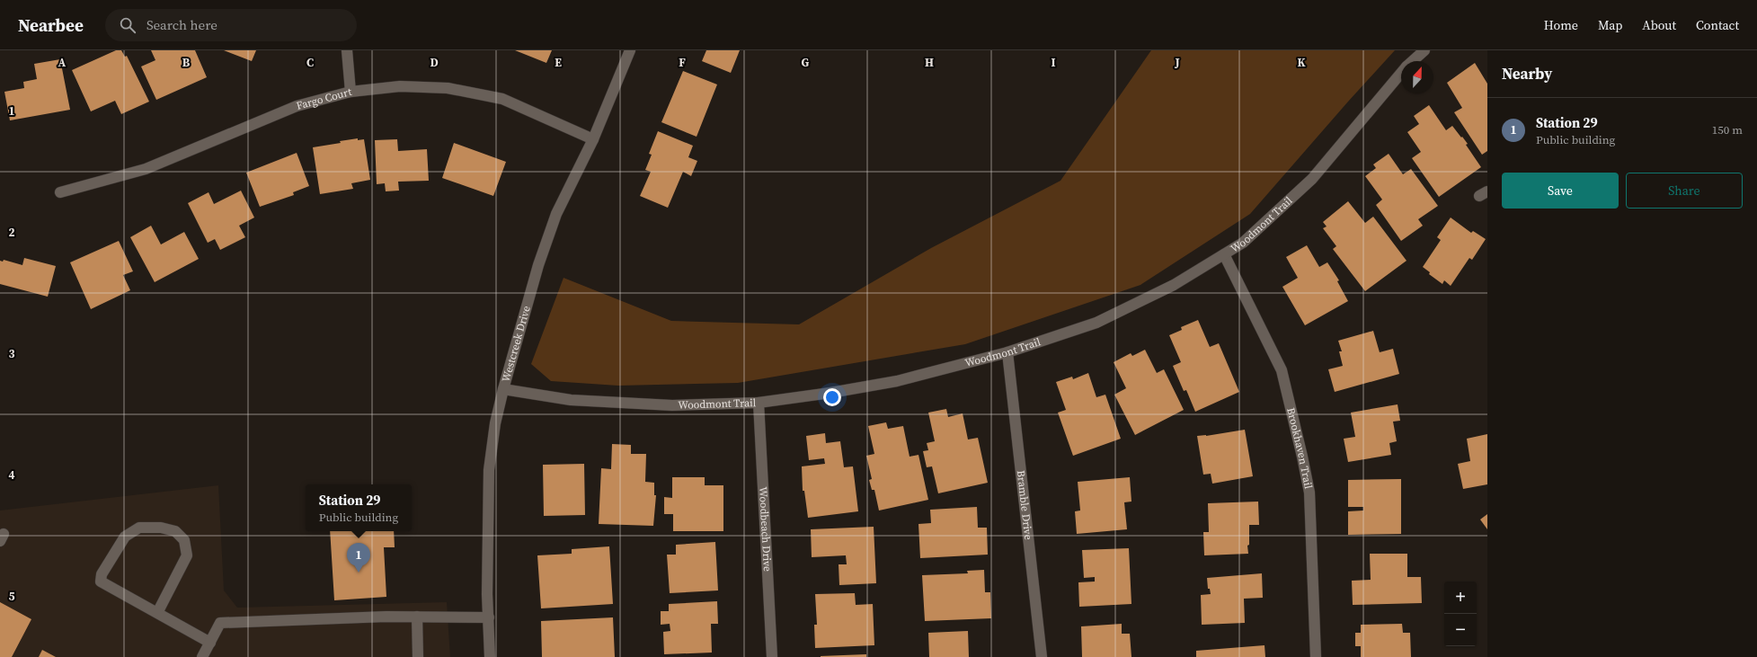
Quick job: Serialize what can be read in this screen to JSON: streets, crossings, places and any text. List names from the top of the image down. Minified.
{"streets":{"street":["Fargo Court","Woodmont Trail","Westcreek Drive","Brookhaven Trail","Bramble Drive","Woodbeach Drive"]},"crossings":[["Fargo Court","Westcreek Drive"],["Woodmont Trail","Westcreek Drive"],["Woodmont Trail","Brookhaven Trail"],["Woodmont Trail","Bramble Drive"],["Woodmont Trail","Woodbeach Drive"]],"north":"top","page":{"header":"Nearbee","search":"Search here","nav":["Home","Map","About","Contact"],"heading":"Nearby","list":[{"mark":"1","name":"Station 29","note":"Public building","value":"150 m"}],"buttons":["Save","Share"],"popup":["Station 29","Public building"],"pins":"1","map_buttons":["+","−"]},"grid":{"columns":["A","B","C","D","E","F","G","H","I","J","K"],"rows":["1","2","3","4","5"]}}
